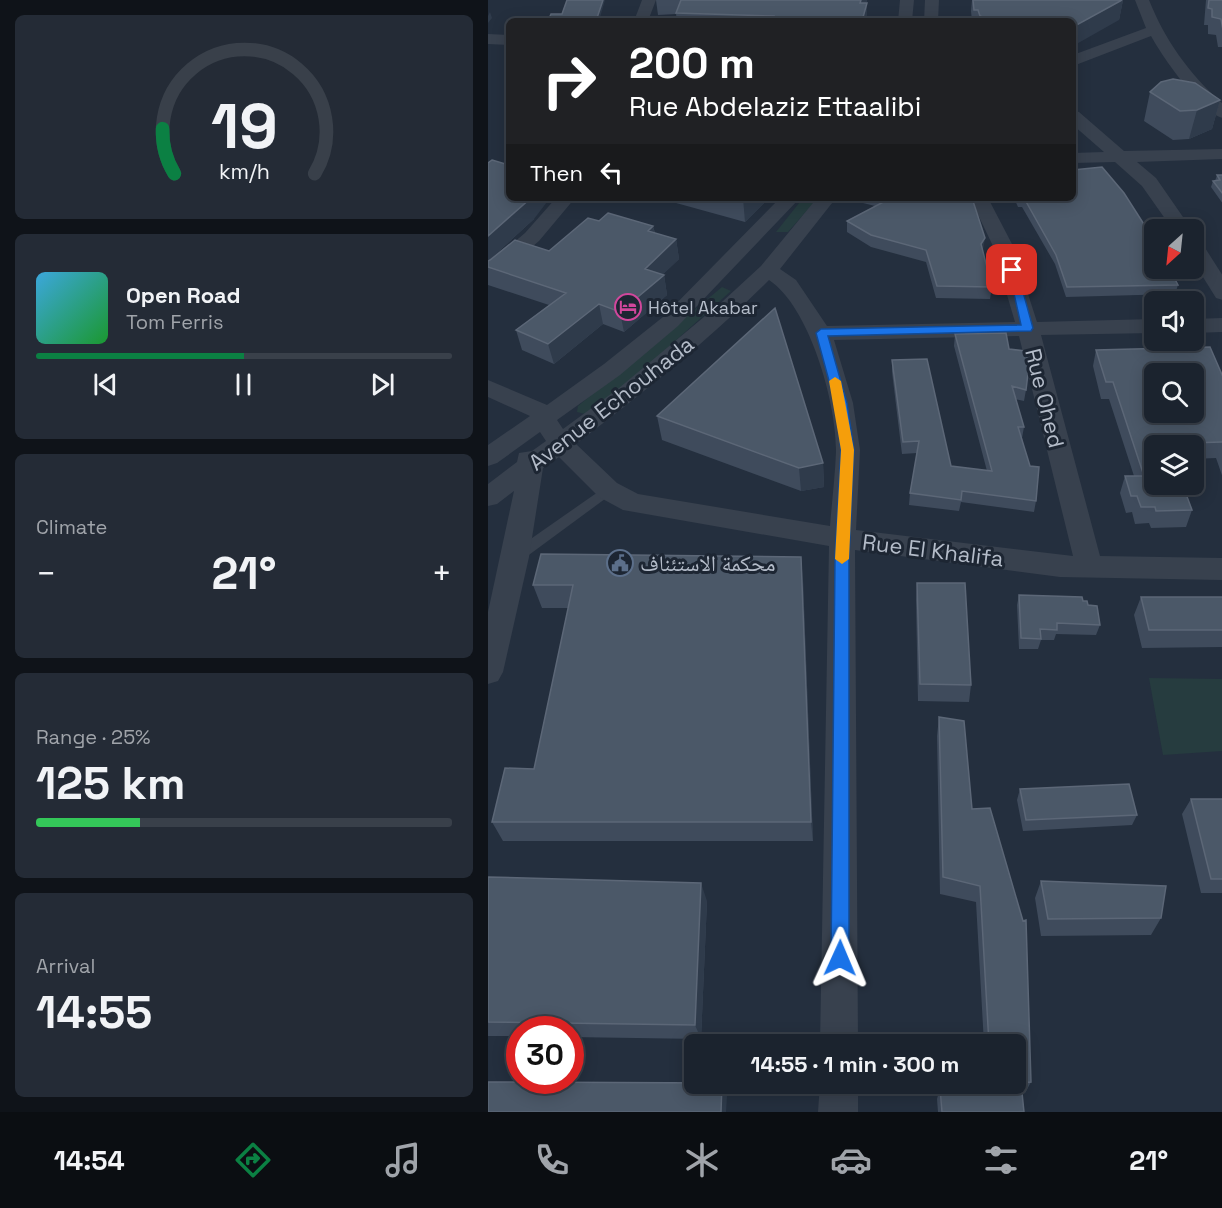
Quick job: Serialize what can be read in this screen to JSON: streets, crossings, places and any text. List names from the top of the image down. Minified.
{"streets":{"street":["Rue Ohed","Avenue Echouhada","Rue El Khalifa"]},"crossings":[["Rue Ohed","Rue El Khalifa"],["Avenue Echouhada","Rue El Khalifa"]],"places":{"hotel":["Hôtel Akabar"],"public building":["محكمة الاستئناف"]},"north":"bottom left","page":{"turn":["200 m","Rue Abdelaziz Ettaalibi"],"then":"Then","song":["Open Road","Tom Ferris"],"tile":["Climate",["Range · 25%","125 km"],["Arrival","14:55"]],"heat":["−","21°","+"],"limit":"30","trip":"14:55 · 1 min · 300 m","tabs":["14:54","21°"],"gauge":["19","km/h"]}}
